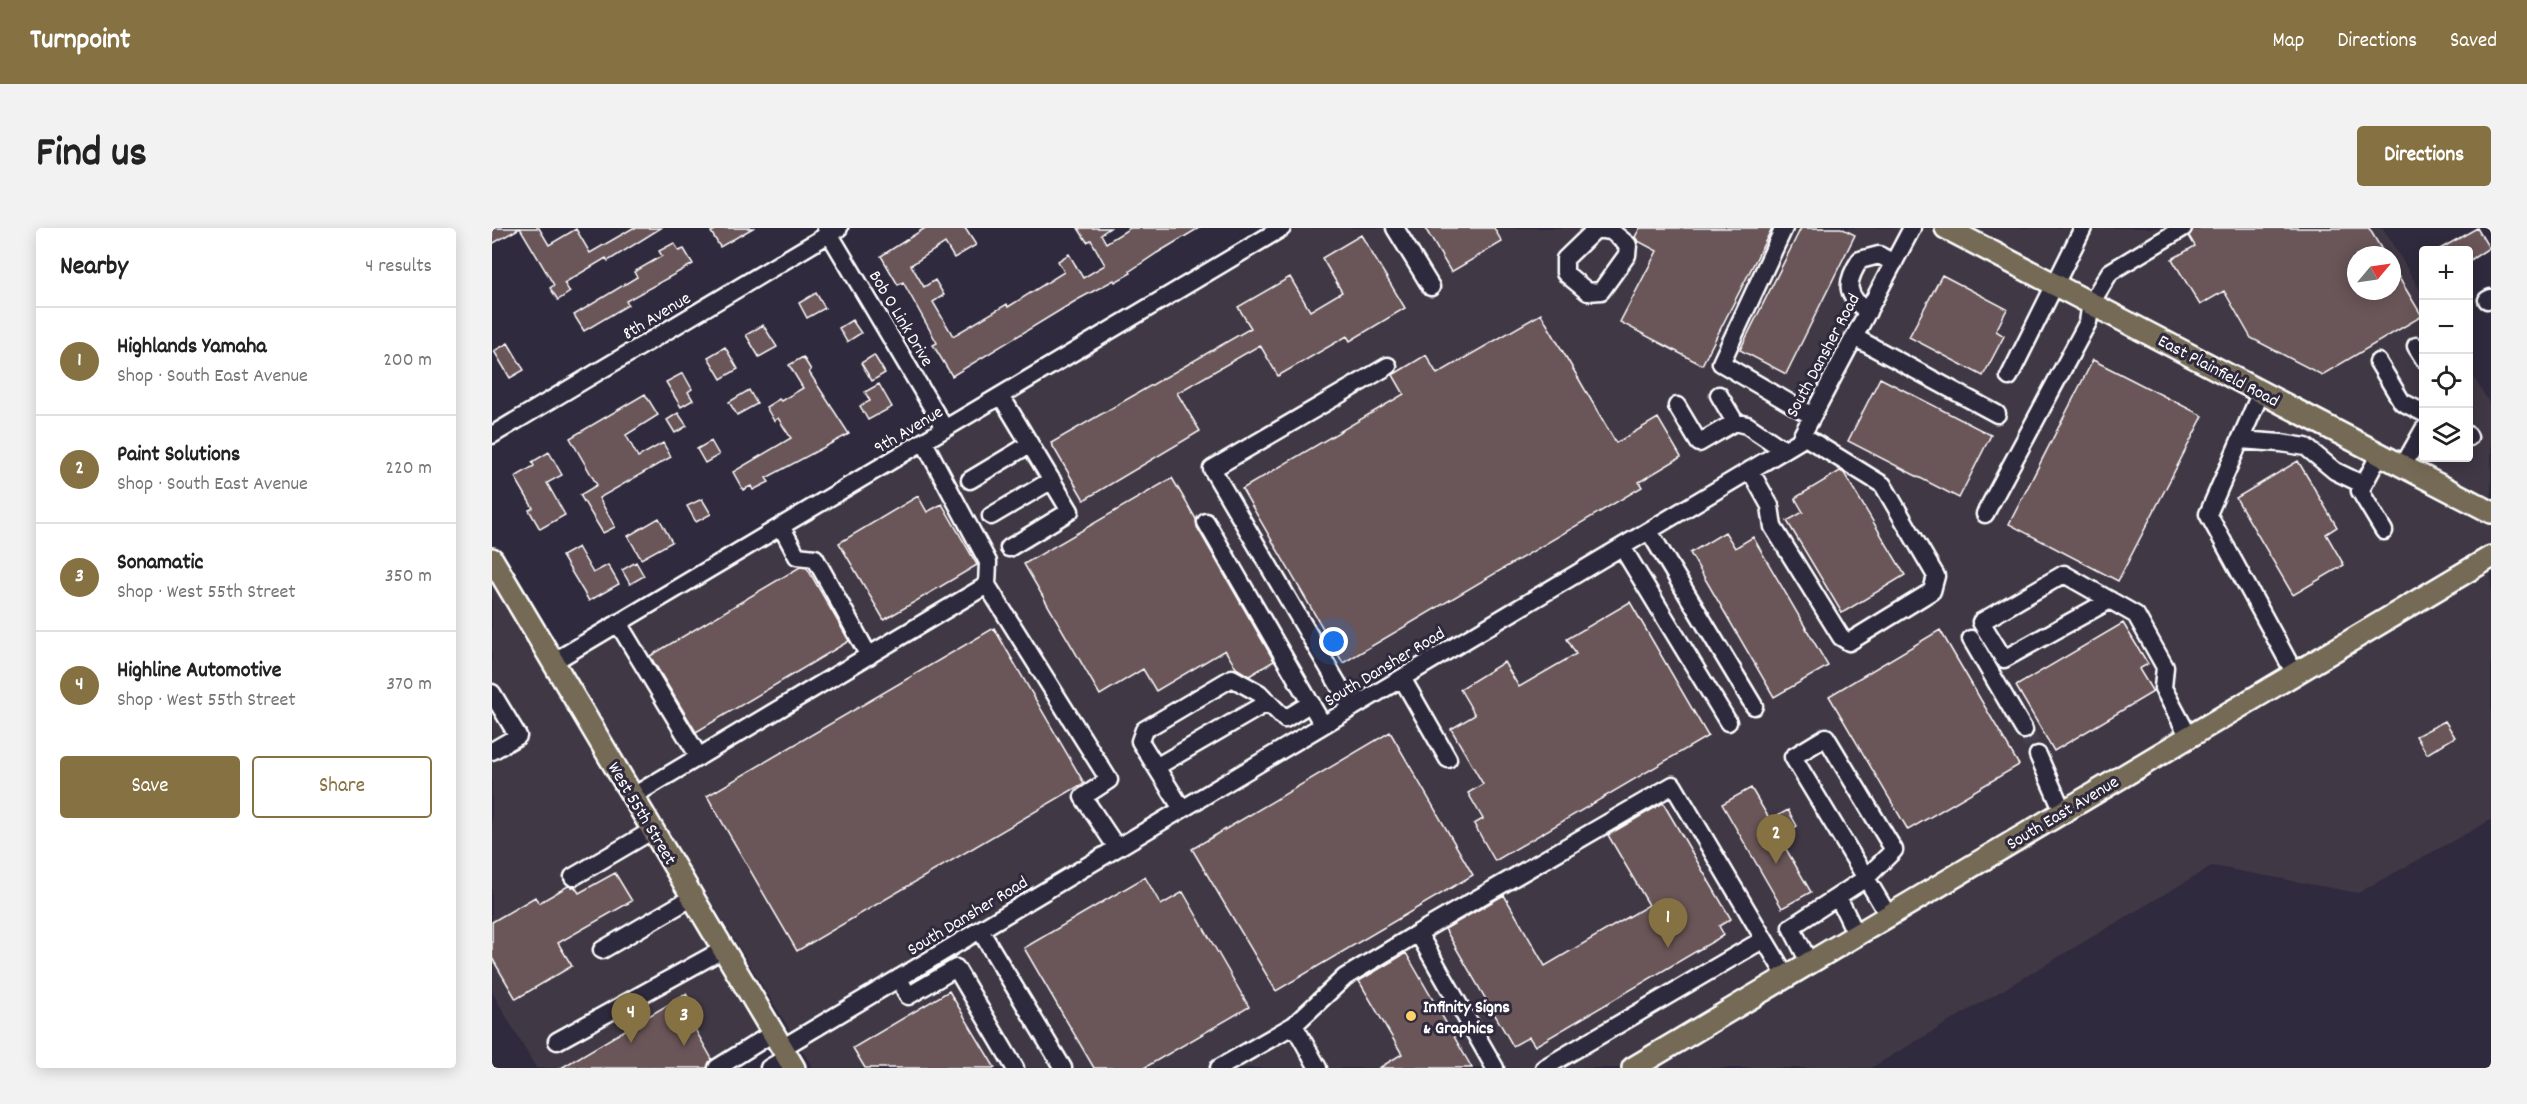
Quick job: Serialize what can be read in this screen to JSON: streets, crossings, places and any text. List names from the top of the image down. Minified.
{"streets":{"main road":["East Plainfield Road","South East Avenue","West 55th Street"],"street":["8th Avenue","Bob O Link Drive","South Dansher Road","9th Avenue"]},"crossings":[["8th Avenue","Bob O Link Drive"],["Bob O Link Drive","9th Avenue"],["South Dansher Road","West 55th Street"],["9th Avenue","West 55th Street"]],"places":["Infinity Signs & Graphics"],"north":"top right","page":{"header":"Turnpoint","nav":["Map","Directions","Saved"],"title":"Find us","buttons":["Directions",["Save","Share"]],"heading":["Nearby","4 results"],"map_buttons":["+","−"],"list":[{"mark":"1","name":"Highlands Yamaha","note":"Shop · South East Avenue","value":"200 m"},{"mark":"2","name":"Paint Solutions","note":"Shop · South East Avenue","value":"220 m"},{"mark":"3","name":"Sonamatic","note":"Shop · West 55th Street","value":"350 m"},{"mark":"4","name":"Highline Automotive","note":"Shop · West 55th Street","value":"370 m"}],"pins":["2","1","4","3"]}}
